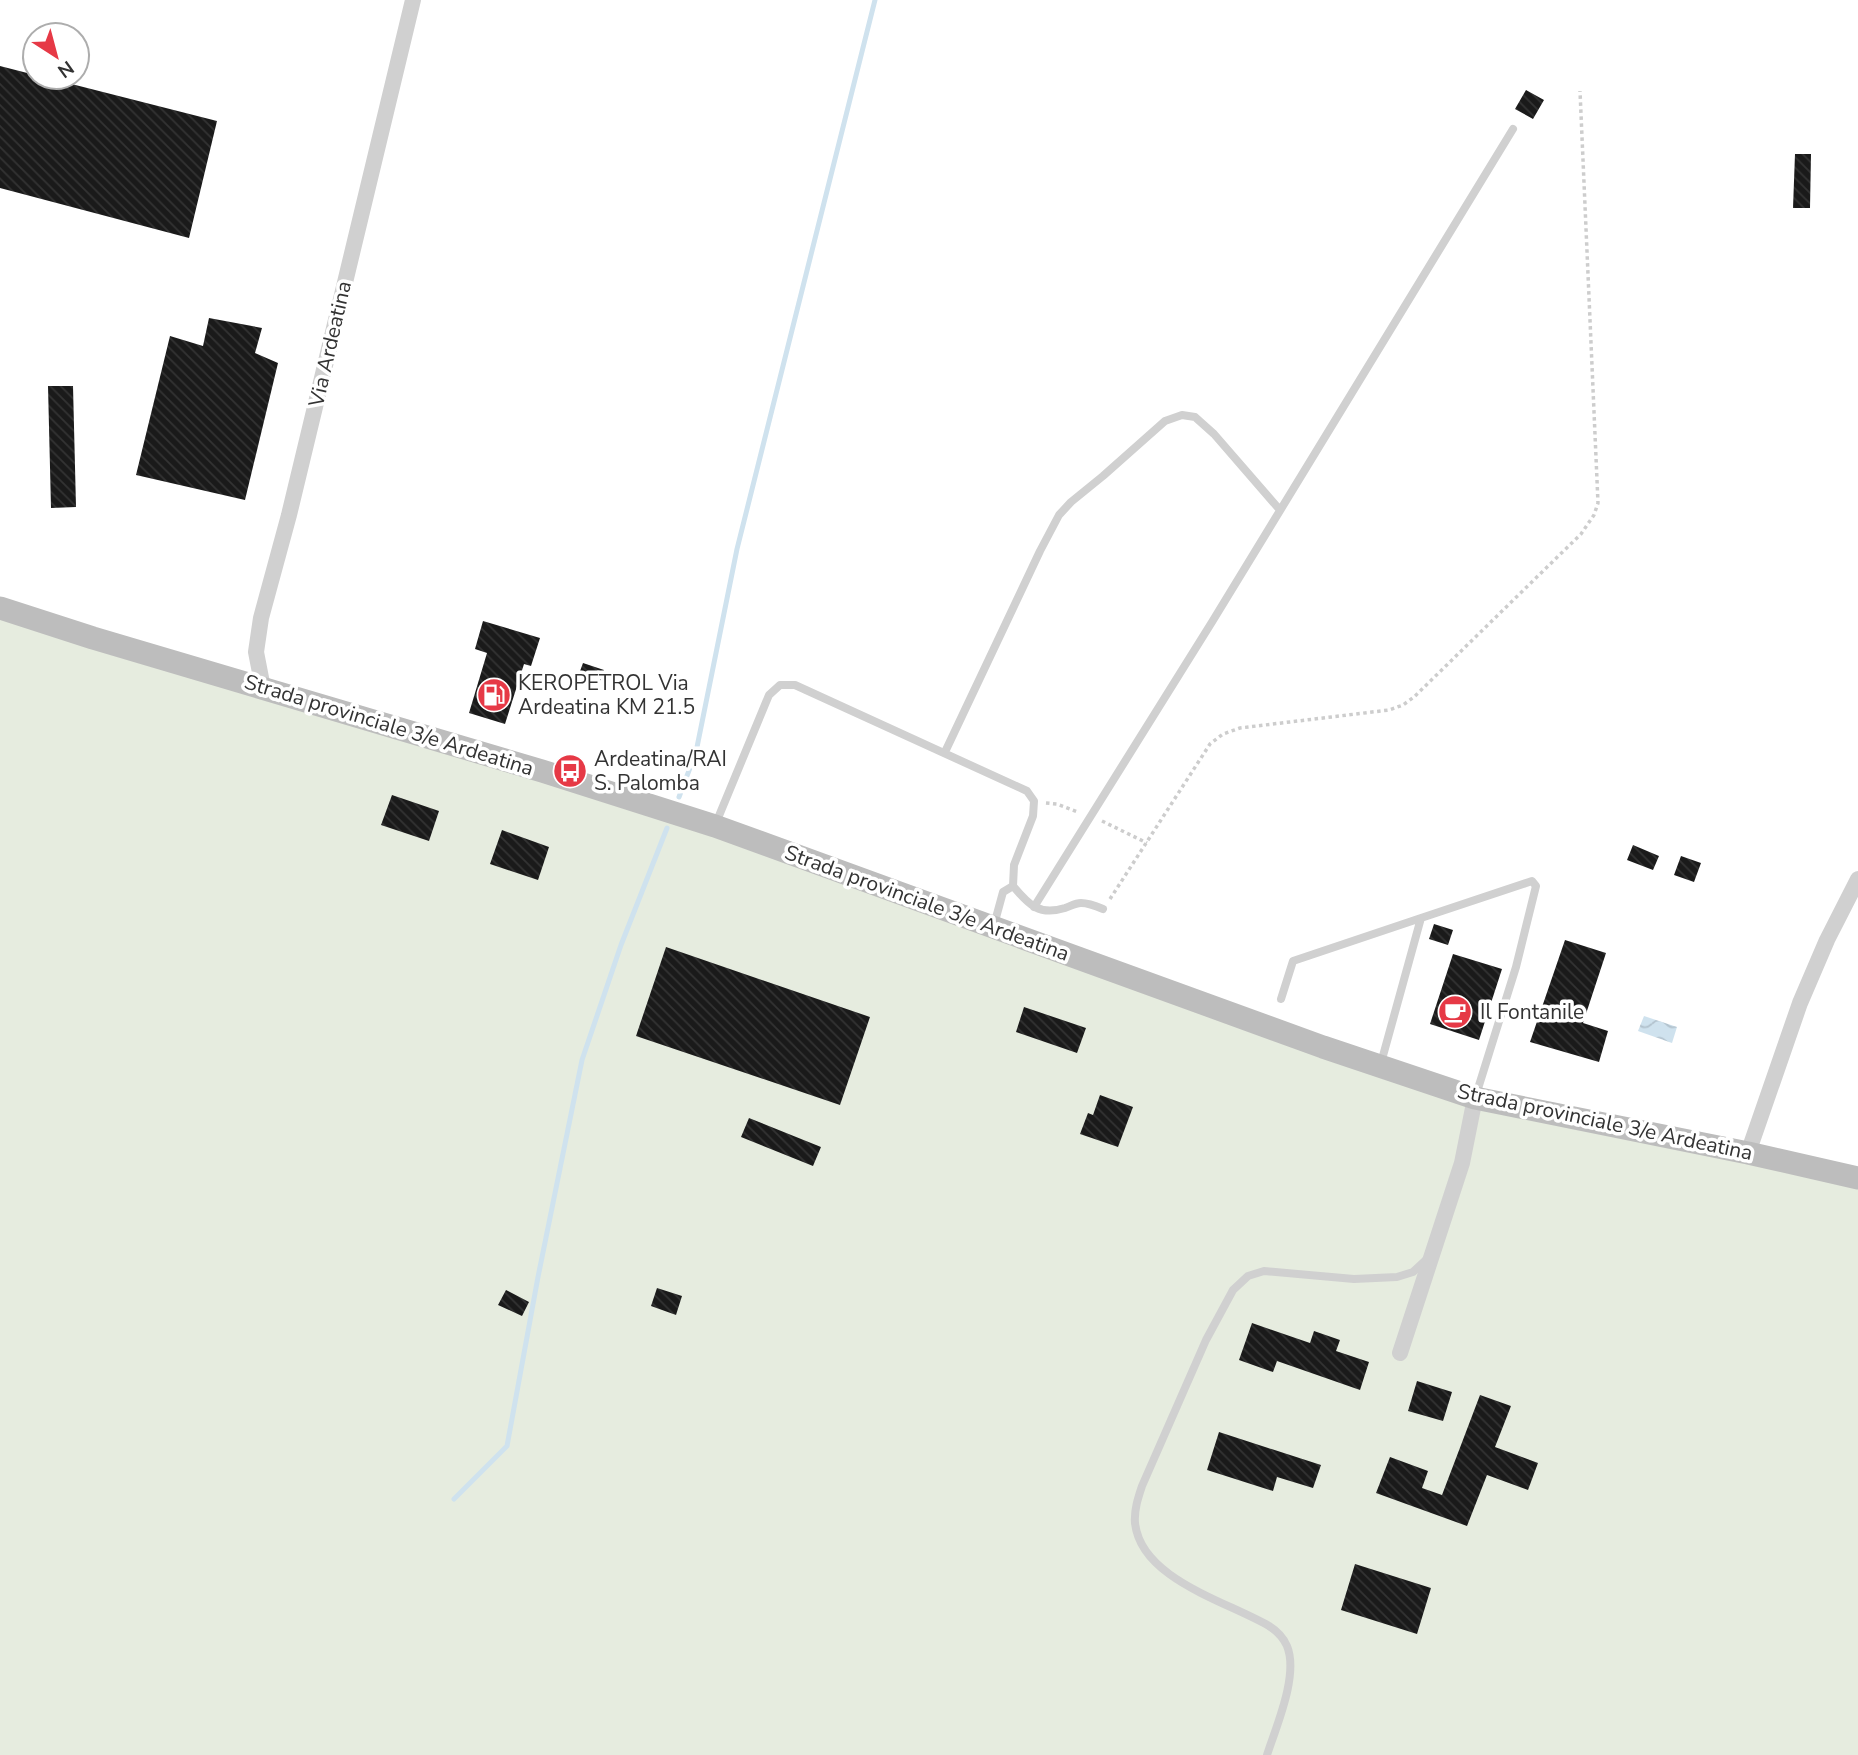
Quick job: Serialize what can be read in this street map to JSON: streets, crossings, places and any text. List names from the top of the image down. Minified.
{"streets":{"main road":["Strada provinciale 3/e Ardeatina"],"street":["Via Ardeatina"]},"crossings":[["Via Ardeatina","Strada provinciale 3/e Ardeatina"]],"places":{"fuel station":["KEROPETROL Via Ardeatina KM 21.5"],"bus stop":["Ardeatina/RAI S. Palomba"],"cafe":["Il Fontanile"]},"north":"bottom right"}
